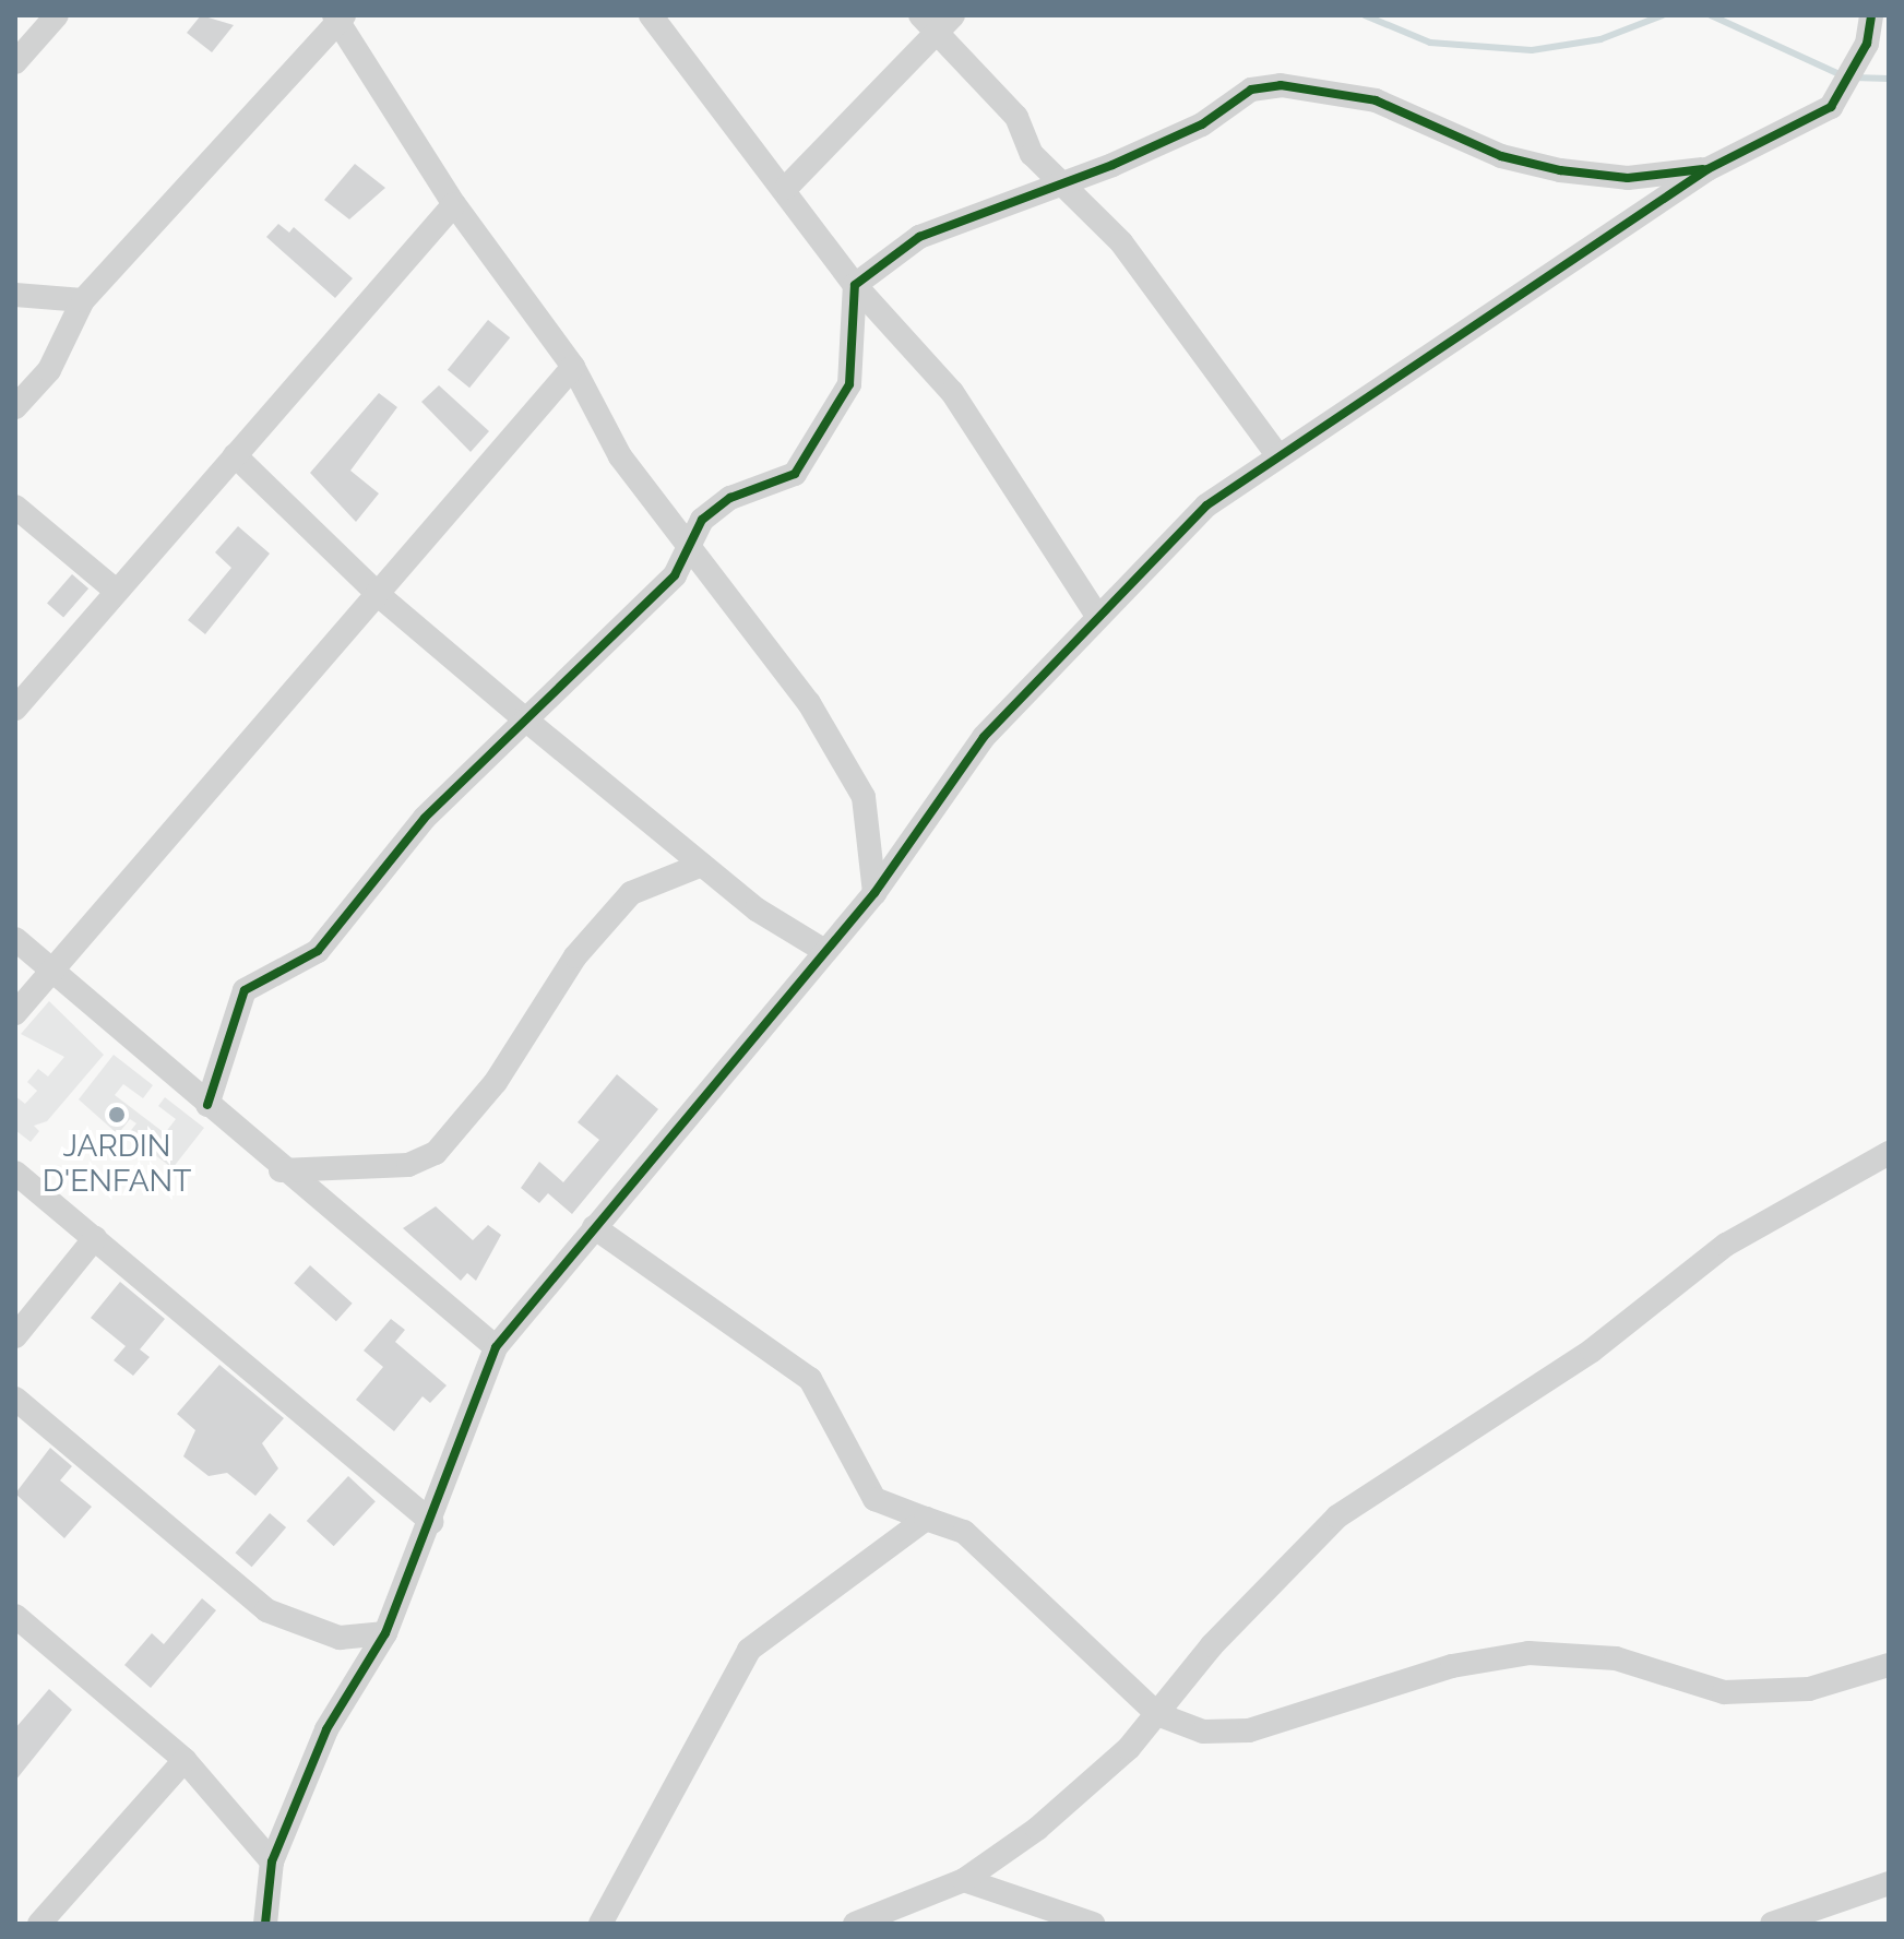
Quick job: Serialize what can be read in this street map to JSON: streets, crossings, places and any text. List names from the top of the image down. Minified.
{"places":["JARDIN D'ENFANT"]}
